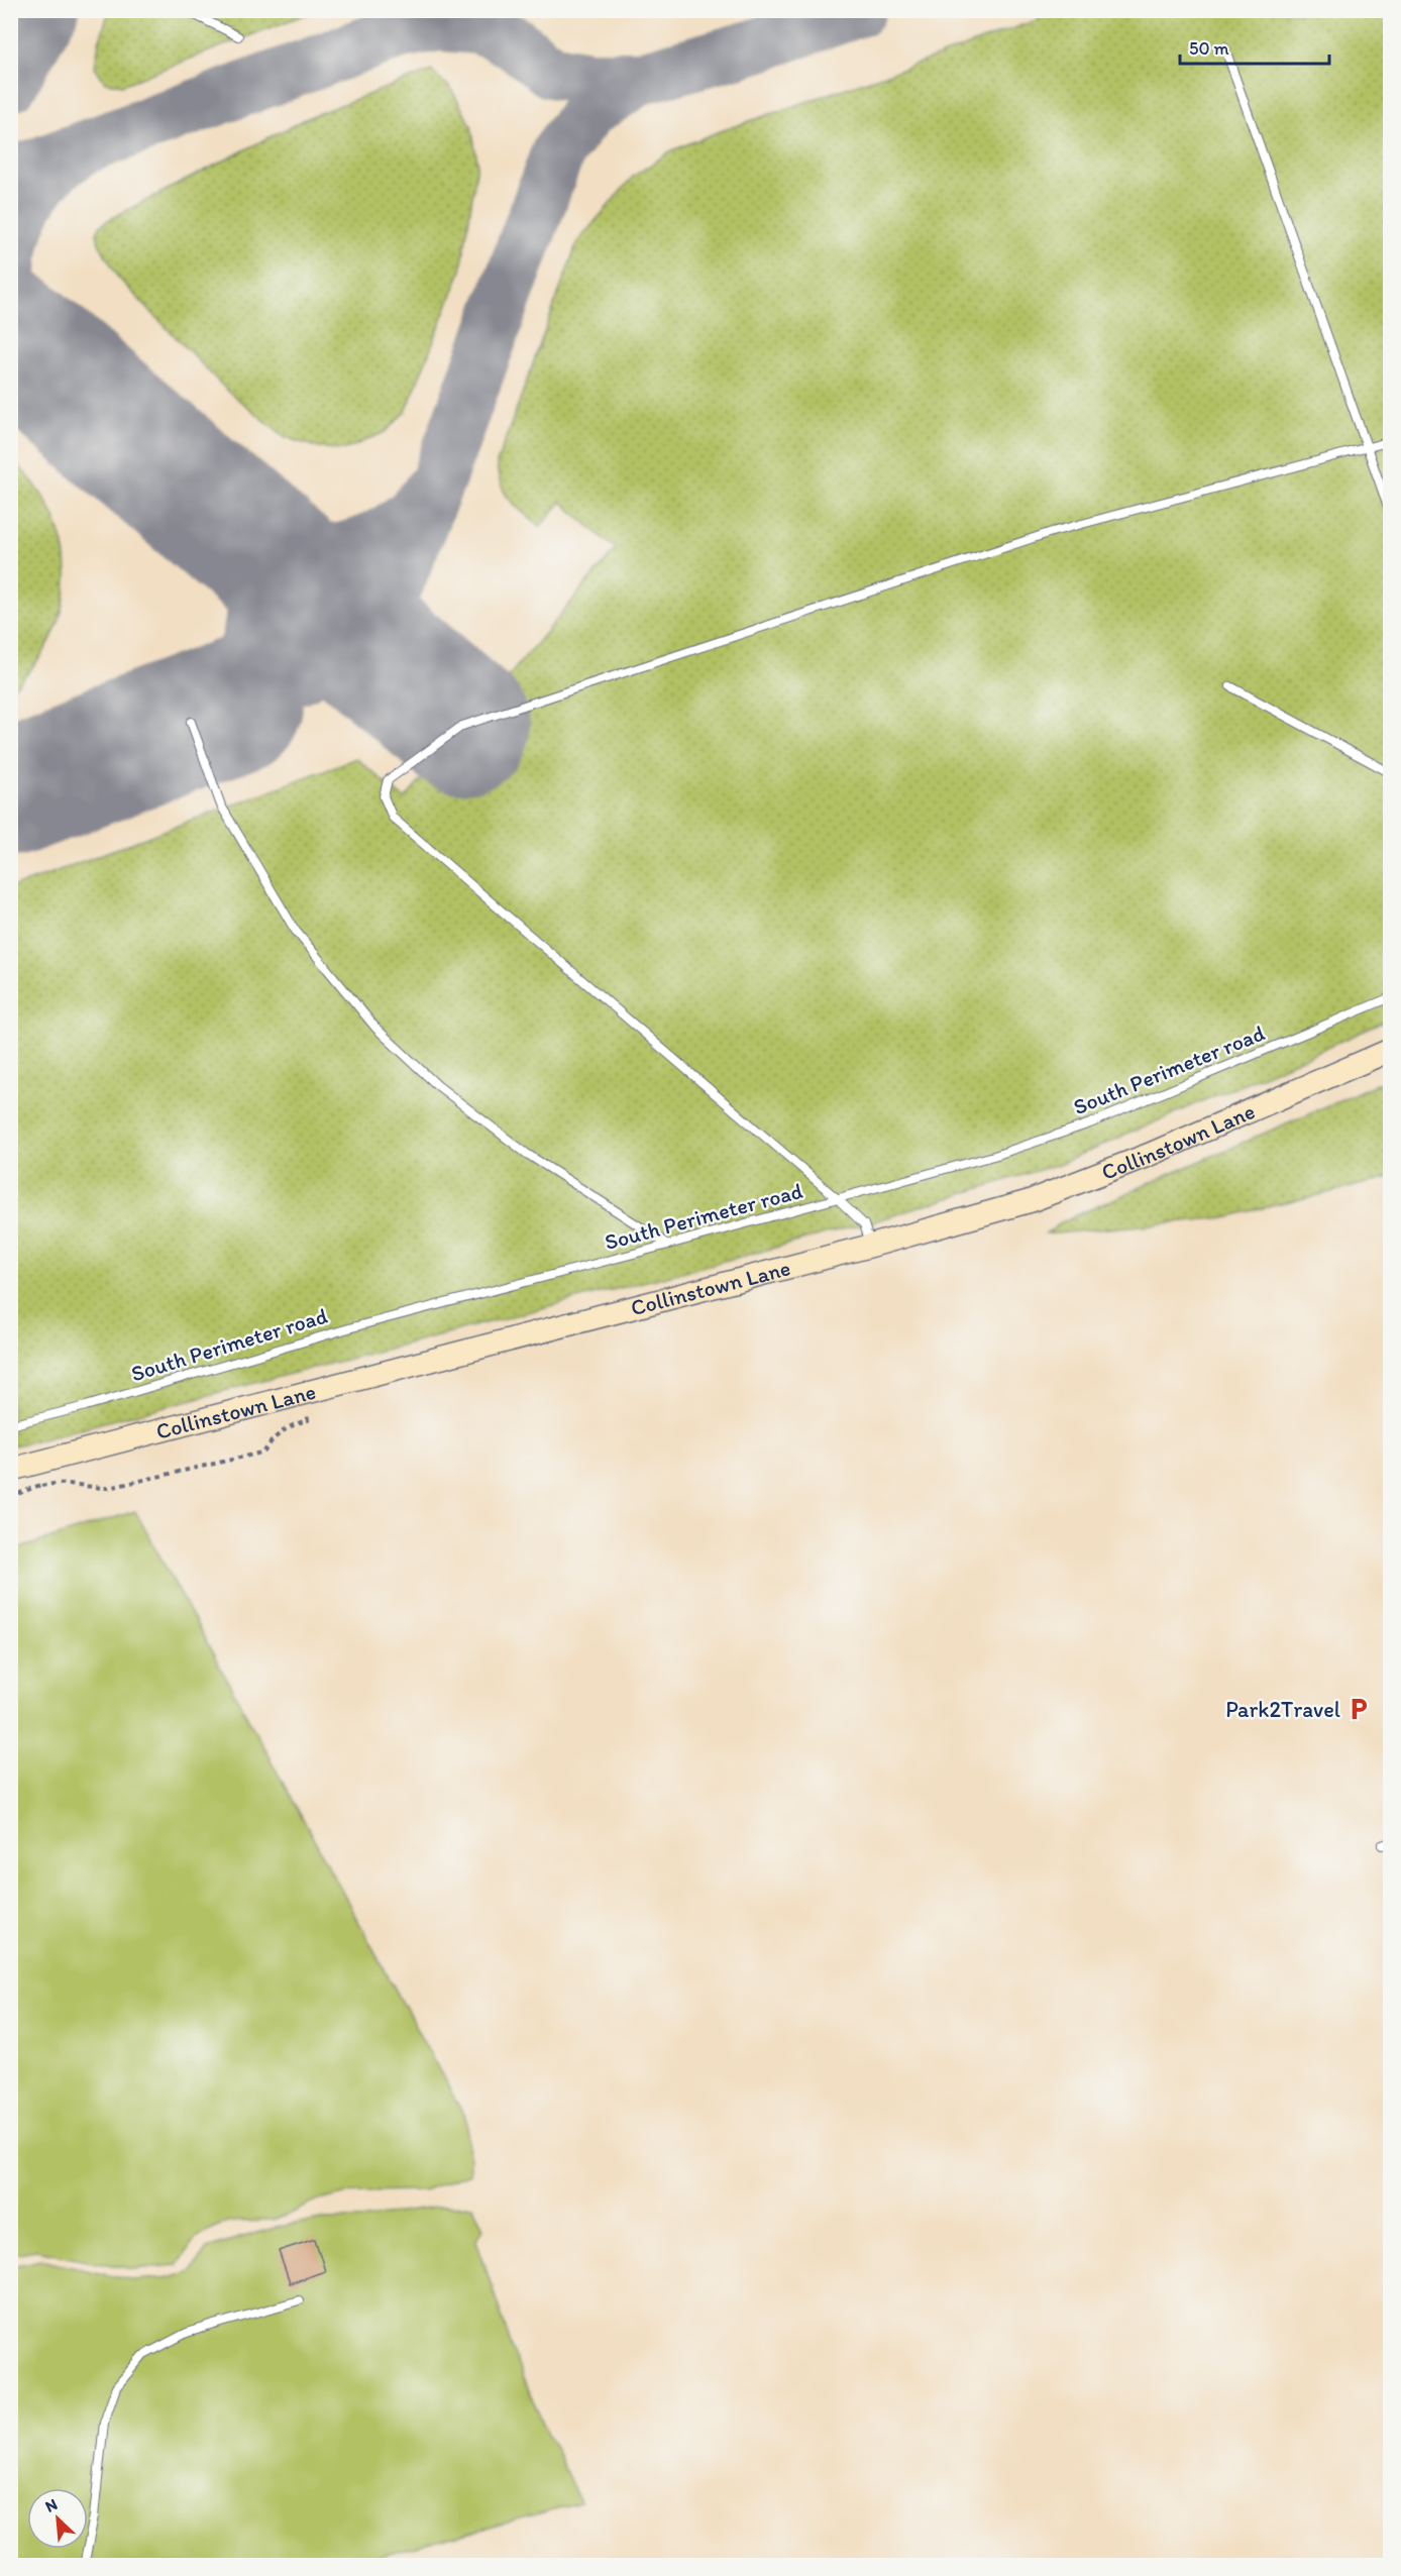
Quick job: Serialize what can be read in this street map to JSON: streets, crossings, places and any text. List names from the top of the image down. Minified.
{"streets":{"street":["Collinstown Lane"],"lane":["South Perimeter road"]},"places":{"parking":["Park2Travel"]},"scale_bar":"50 m","north":"top left"}
